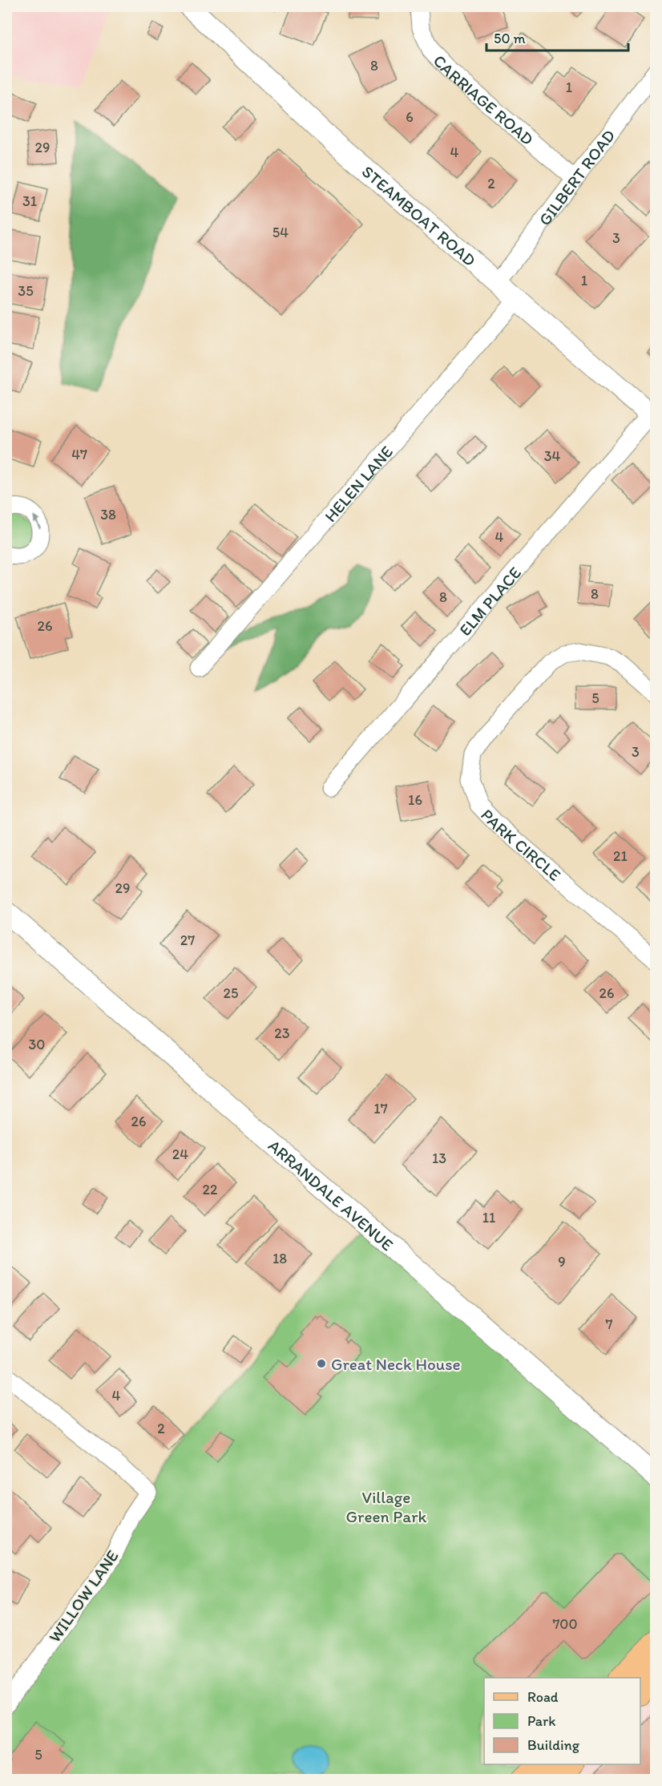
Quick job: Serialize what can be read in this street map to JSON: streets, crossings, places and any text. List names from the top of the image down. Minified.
{"streets":{"street":["CARRIAGE ROAD","GILBERT ROAD","STEAMBOAT ROAD","HELEN LANE","ELM PLACE","PARK CIRCLE","ARRANDALE AVENUE","WILLOW LANE"]},"crossings":[["CARRIAGE ROAD","GILBERT ROAD"],["GILBERT ROAD","STEAMBOAT ROAD"],["STEAMBOAT ROAD","HELEN LANE"],["STEAMBOAT ROAD","ELM PLACE"]],"parks":["Village Green Park"],"places":["Great Neck House"],"house_numbers":["8","1","6","29","4","2","31","54","3","1","35","47","34","38","4","8","8","26","5","3","16","21","29","27","25","26","23","30","17","26","24","13","22","11","18","9","7","4","2","700","5"],"legend":["Road","Park","Building"],"scale_bar":"50 m"}
